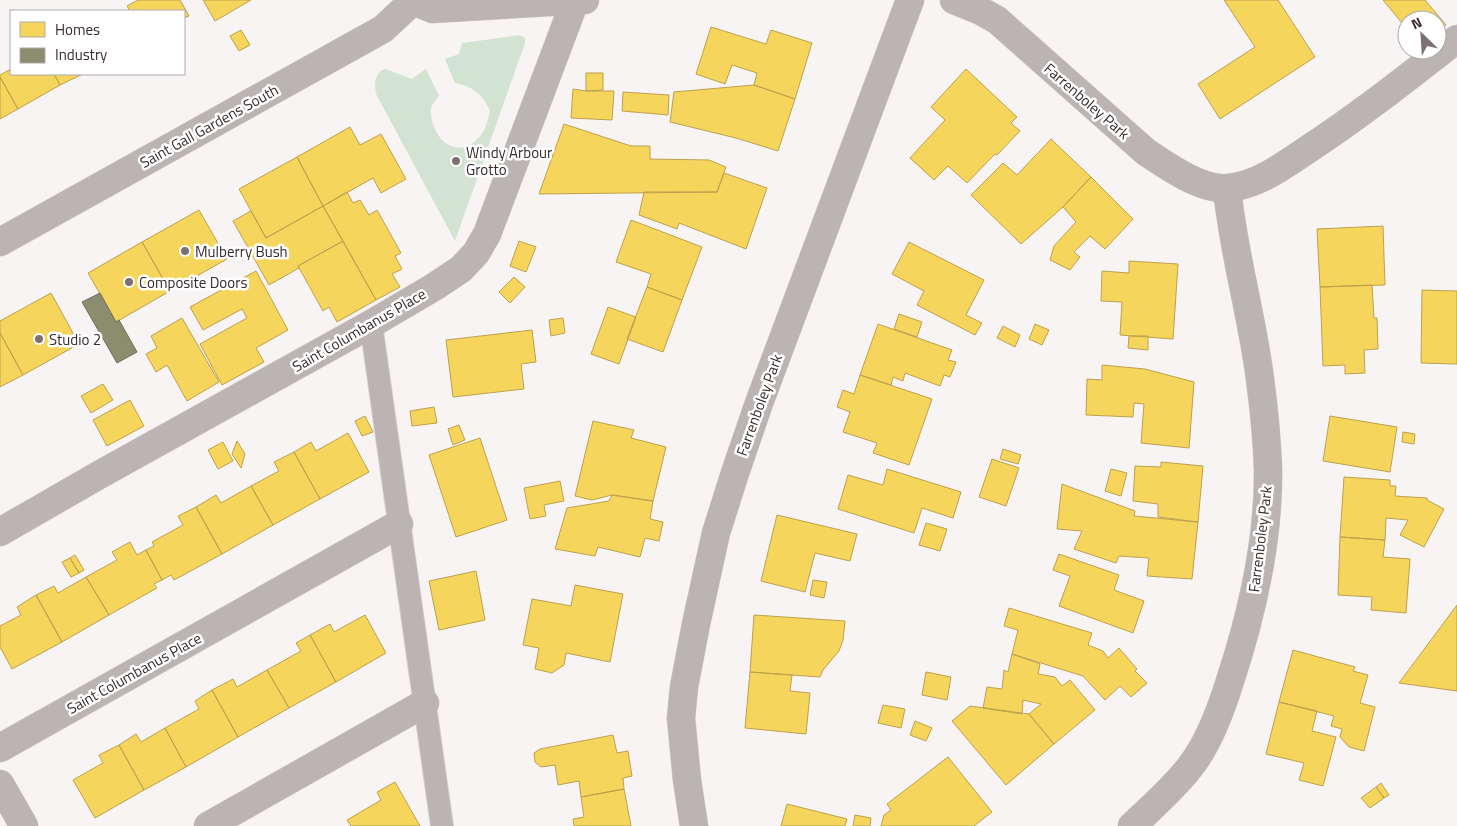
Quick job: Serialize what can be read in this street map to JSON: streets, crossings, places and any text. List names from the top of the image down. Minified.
{"streets":{"street":["Farrenboley Park","Saint Gall Gardens South","Saint Columbanus Place"]},"places":["Windy Arbour Grotto","Mulberry Bush","Composite Doors","Studio 2"],"legend":["Homes","Industry"],"north":"top left"}
